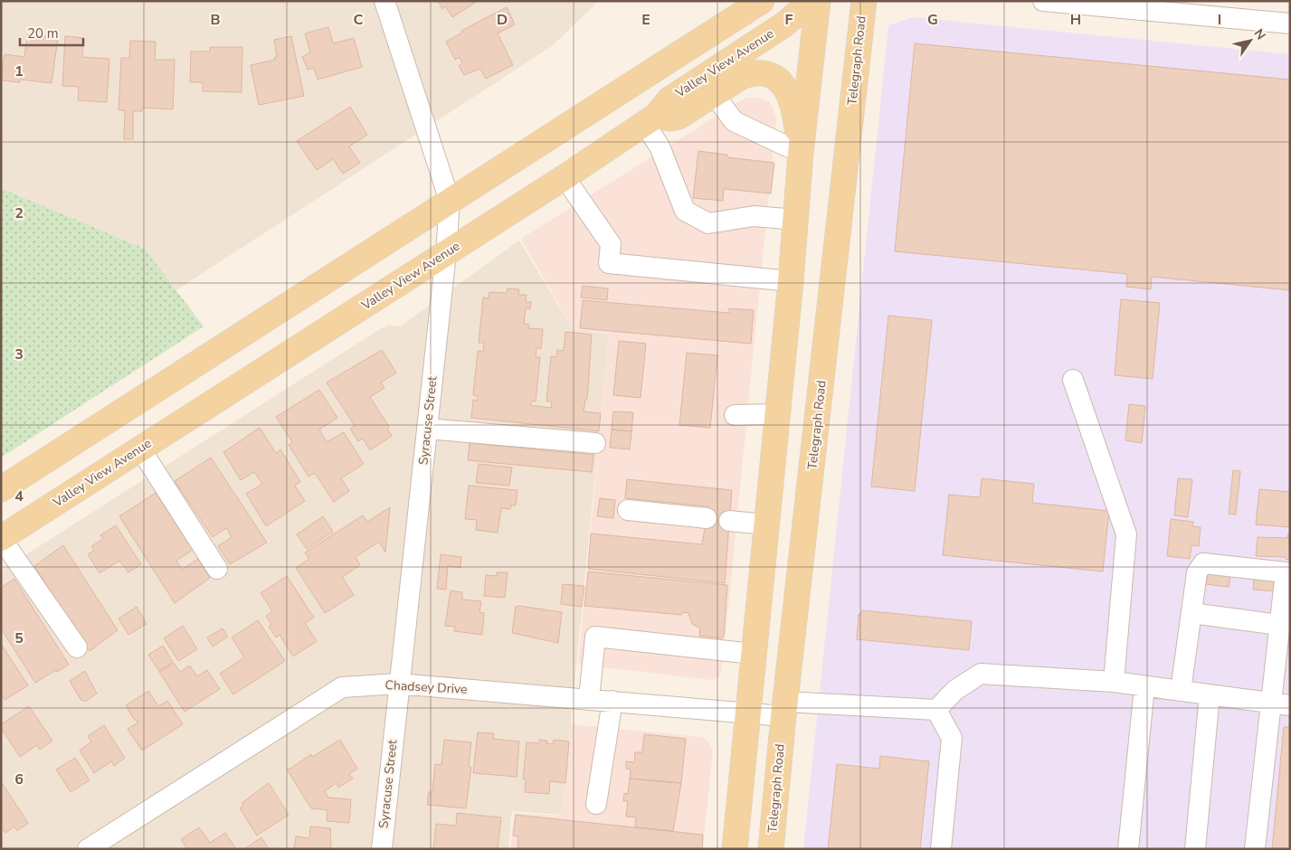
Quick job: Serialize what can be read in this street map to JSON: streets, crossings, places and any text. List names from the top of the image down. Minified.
{"streets":{"main road":["Telegraph Road","Valley View Avenue"],"street":["Syracuse Street","Chadsey Drive"]},"crossings":[["Telegraph Road","Chadsey Drive"],["Valley View Avenue","Syracuse Street"],["Syracuse Street","Chadsey Drive"]],"scale_bar":"20 m","north":"top right","grid":{"columns":["B","C","D","E","F","G","H","I"],"rows":["1","2","3","4","5","6"]}}
